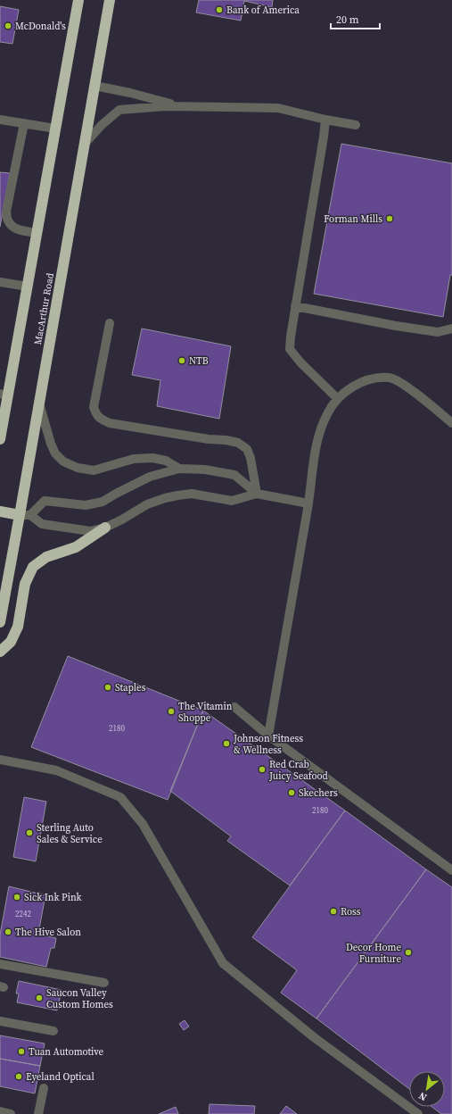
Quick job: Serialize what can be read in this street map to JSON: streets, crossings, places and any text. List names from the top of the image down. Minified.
{"streets":{"highway":["MacArthur Road"]},"places":["Bank of America","McDonald's","Forman Mills","NTB","Staples","The Vitamin Shoppe","Johnson Fitness & Wellness","Red Crab Juicy Seafood","Skechers","Sterling Auto Sales & Service","Sick Ink Pink","Ross","The Hive Salon","Decor Home Furniture","Saucon Valley Custom Homes","Tuan Automotive","Eyeland Optical"],"house_numbers":["2180","2180","2242"],"scale_bar":"20 m","north":"bottom left"}
